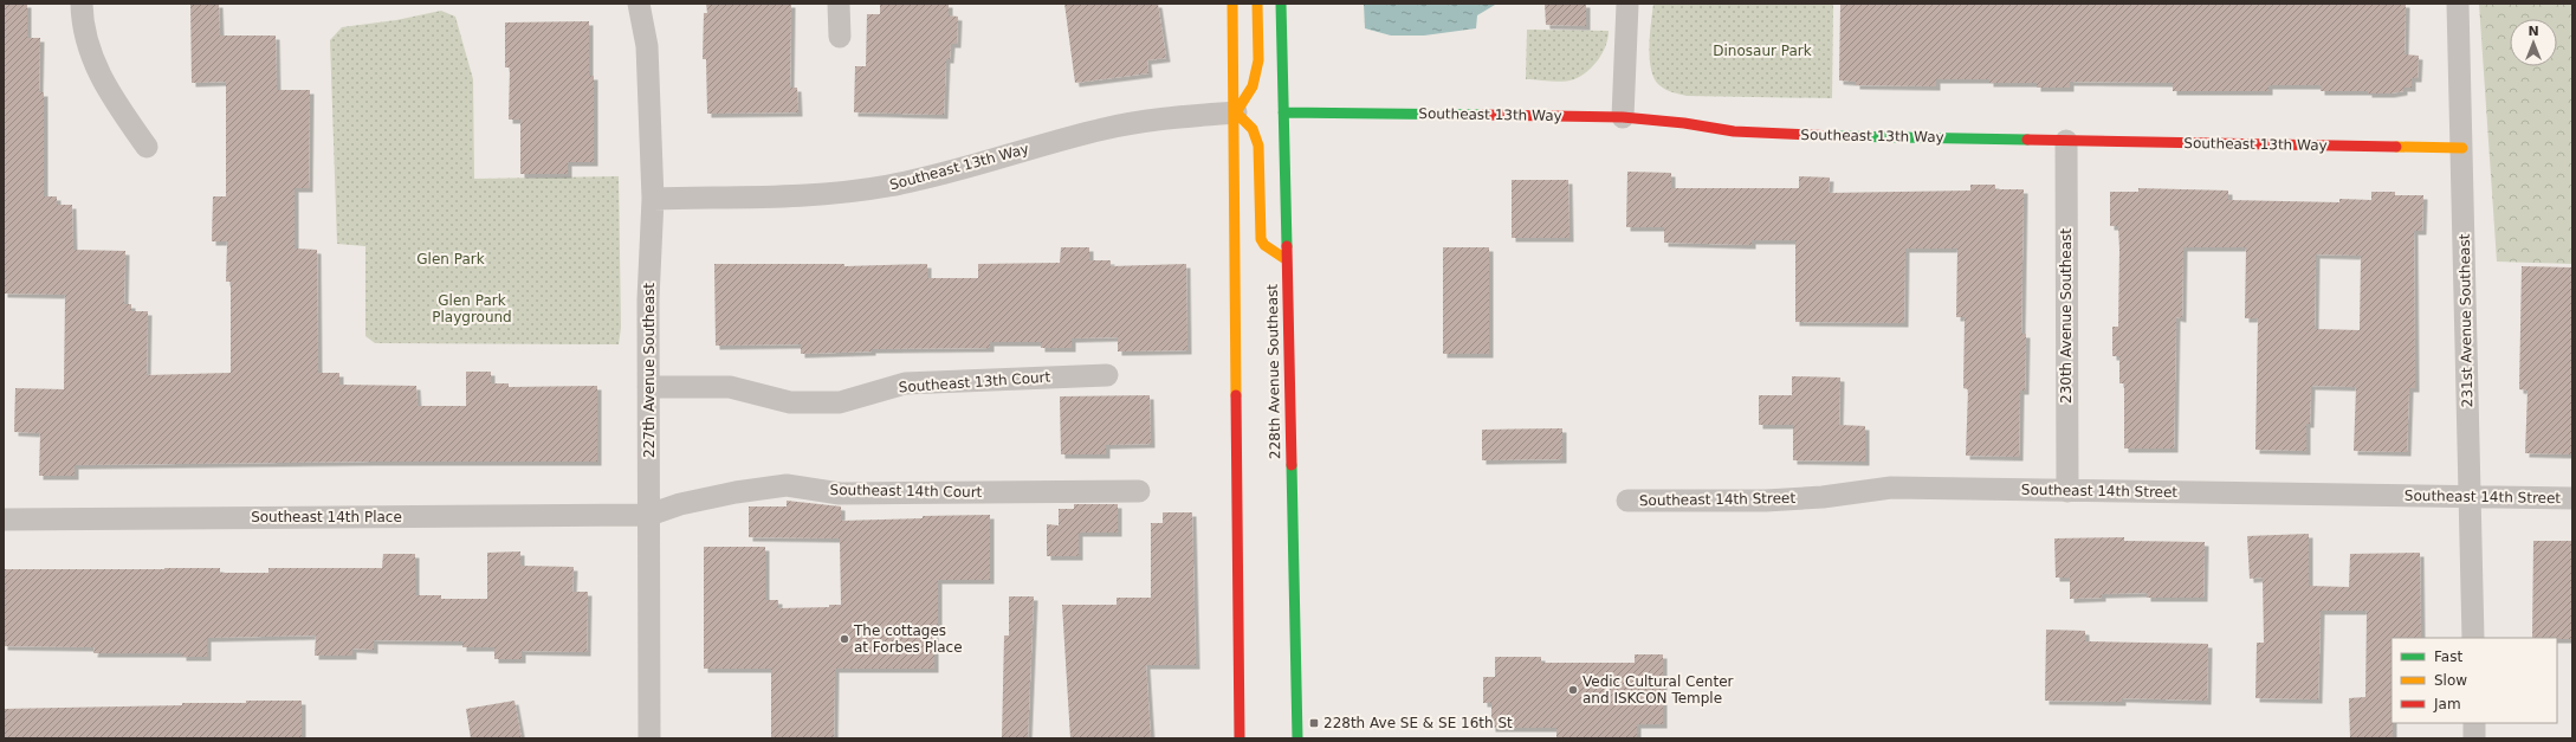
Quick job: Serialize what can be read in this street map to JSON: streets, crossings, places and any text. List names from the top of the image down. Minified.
{"streets":{"main road":["Southeast 13th Way","228th Avenue Southeast"],"street":["230th Avenue Southeast","231st Avenue Southeast","227th Avenue Southeast","Southeast 13th Court","Southeast 14th Court","Southeast 14th Street","Southeast 14th Place"]},"crossings":[["Southeast 13th Way","230th Avenue Southeast"],["Southeast 13th Way","231st Avenue Southeast"],["Southeast 13th Way","227th Avenue Southeast"],["Southeast 13th Way","228th Avenue Southeast"],["230th Avenue Southeast","Southeast 14th Street"],["231st Avenue Southeast","Southeast 14th Street"],["227th Avenue Southeast","Southeast 13th Court"],["227th Avenue Southeast","Southeast 14th Court"],["227th Avenue Southeast","Southeast 14th Place"],["Southeast 14th Court","Southeast 14th Place"]],"parks":["Dinosaur Park","Glen Park","Glen Park Playground"],"places":{"other":["The cottages at Forbes Place","Vedic Cultural Center and ISKCON Temple"],"transit":["228th Ave SE & SE 16th St"]},"legend":["Fast","Slow","Jam"],"north":"top"}
